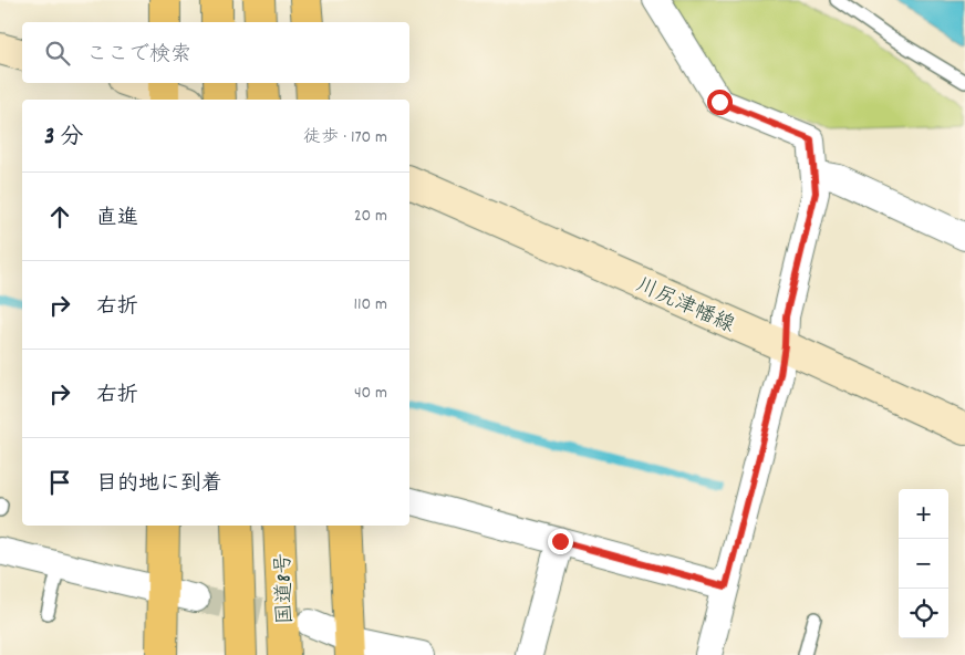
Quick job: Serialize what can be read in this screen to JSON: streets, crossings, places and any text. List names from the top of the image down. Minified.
{"streets":{"highway":["国道8号"],"main road":["川尻津幡線"]},"page":{"search":"ここで検索","heading":["3 分","徒歩 · 170 m"],"list":[["直進","20 m"],["右折","110 m"],["右折","40 m"],"目的地に到着"],"map_buttons":["+","−"]}}
